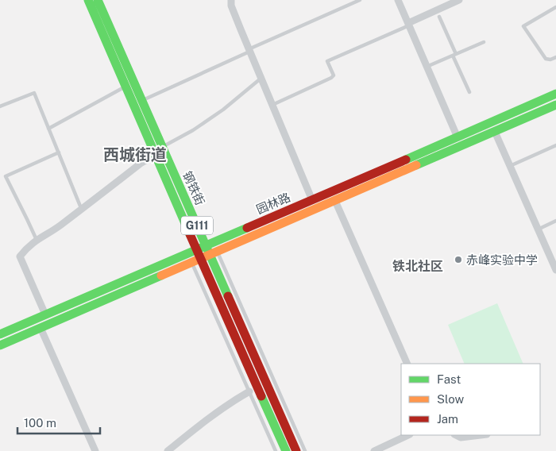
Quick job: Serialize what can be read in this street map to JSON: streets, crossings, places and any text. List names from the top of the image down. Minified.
{"streets":{"main road":["钢铁街","园林路","G111"]},"crossings":[["钢铁街","园林路"]],"districts":["西城街道","铁北社区"],"places":["赤峰实验中学"],"legend":["Fast","Slow","Jam"],"scale_bar":"100 m"}
